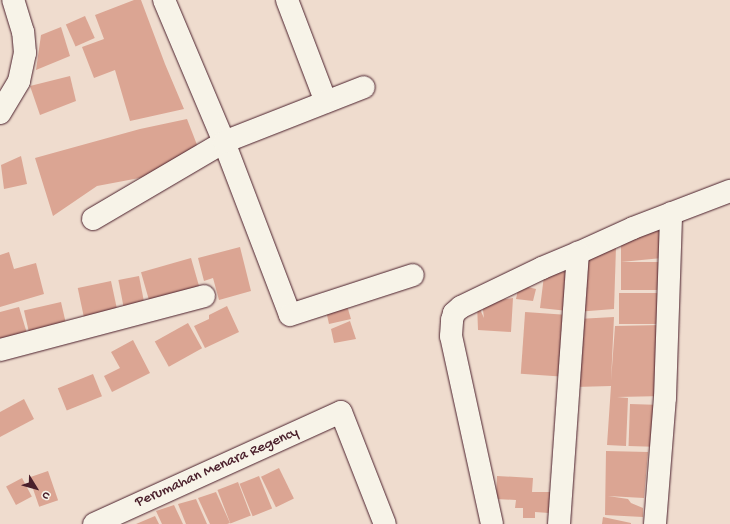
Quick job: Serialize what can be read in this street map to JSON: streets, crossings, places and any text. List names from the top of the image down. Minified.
{"streets":{"street":["Perumahan Menara Regency"]},"north":"bottom right"}
